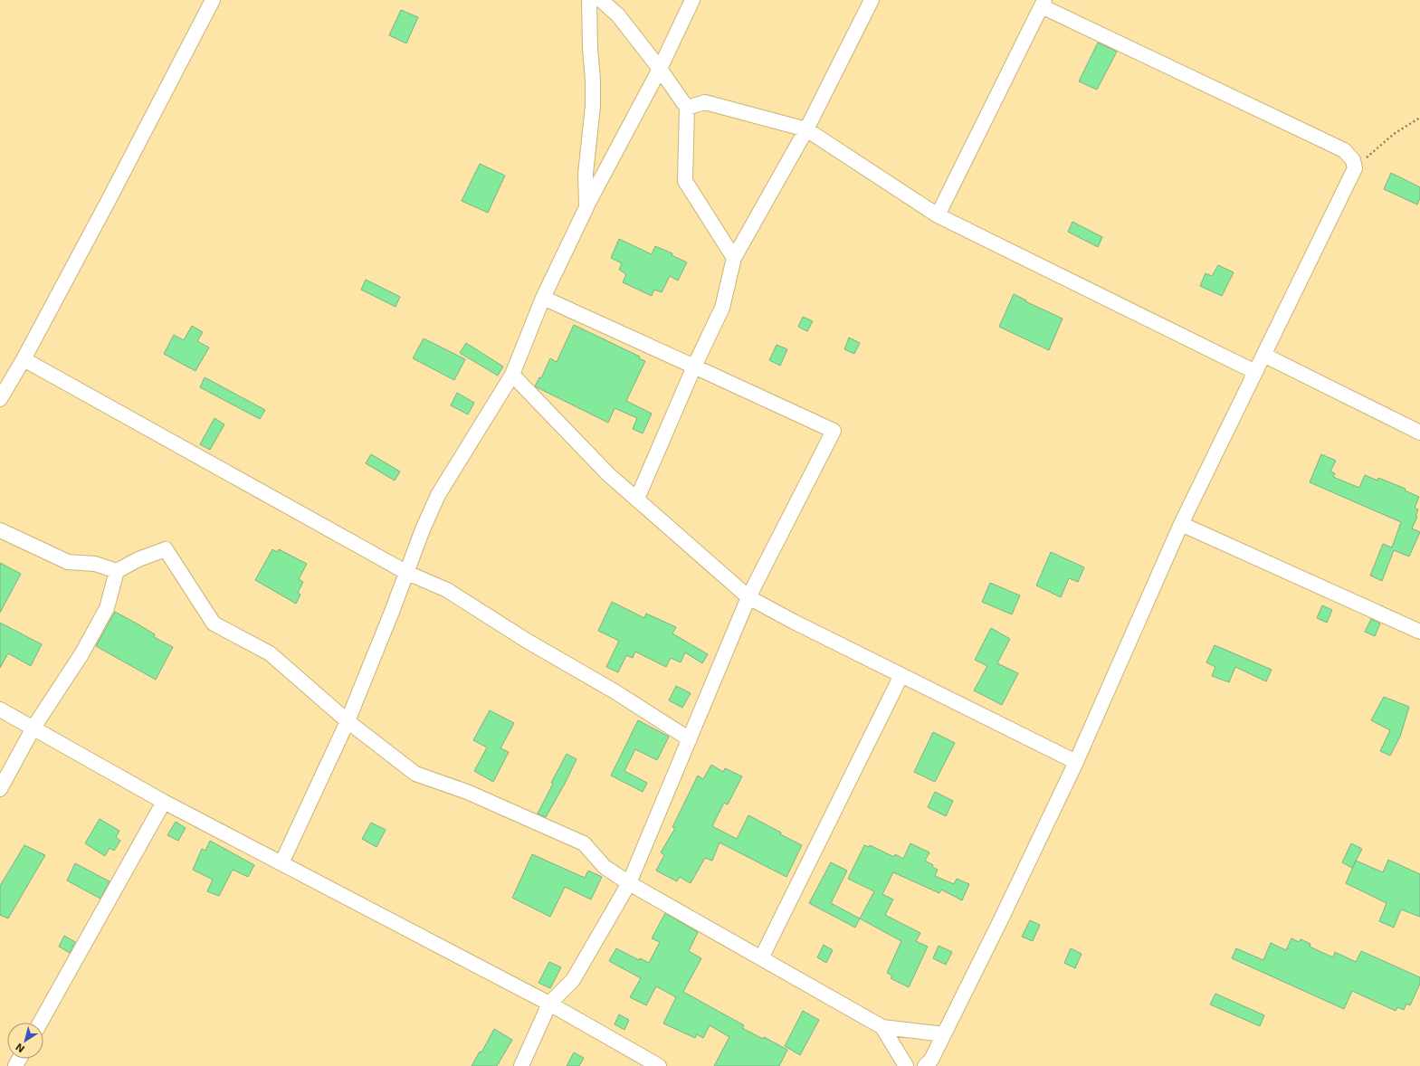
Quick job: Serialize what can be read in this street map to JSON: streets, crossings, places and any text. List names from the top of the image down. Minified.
{"north":"bottom left"}
